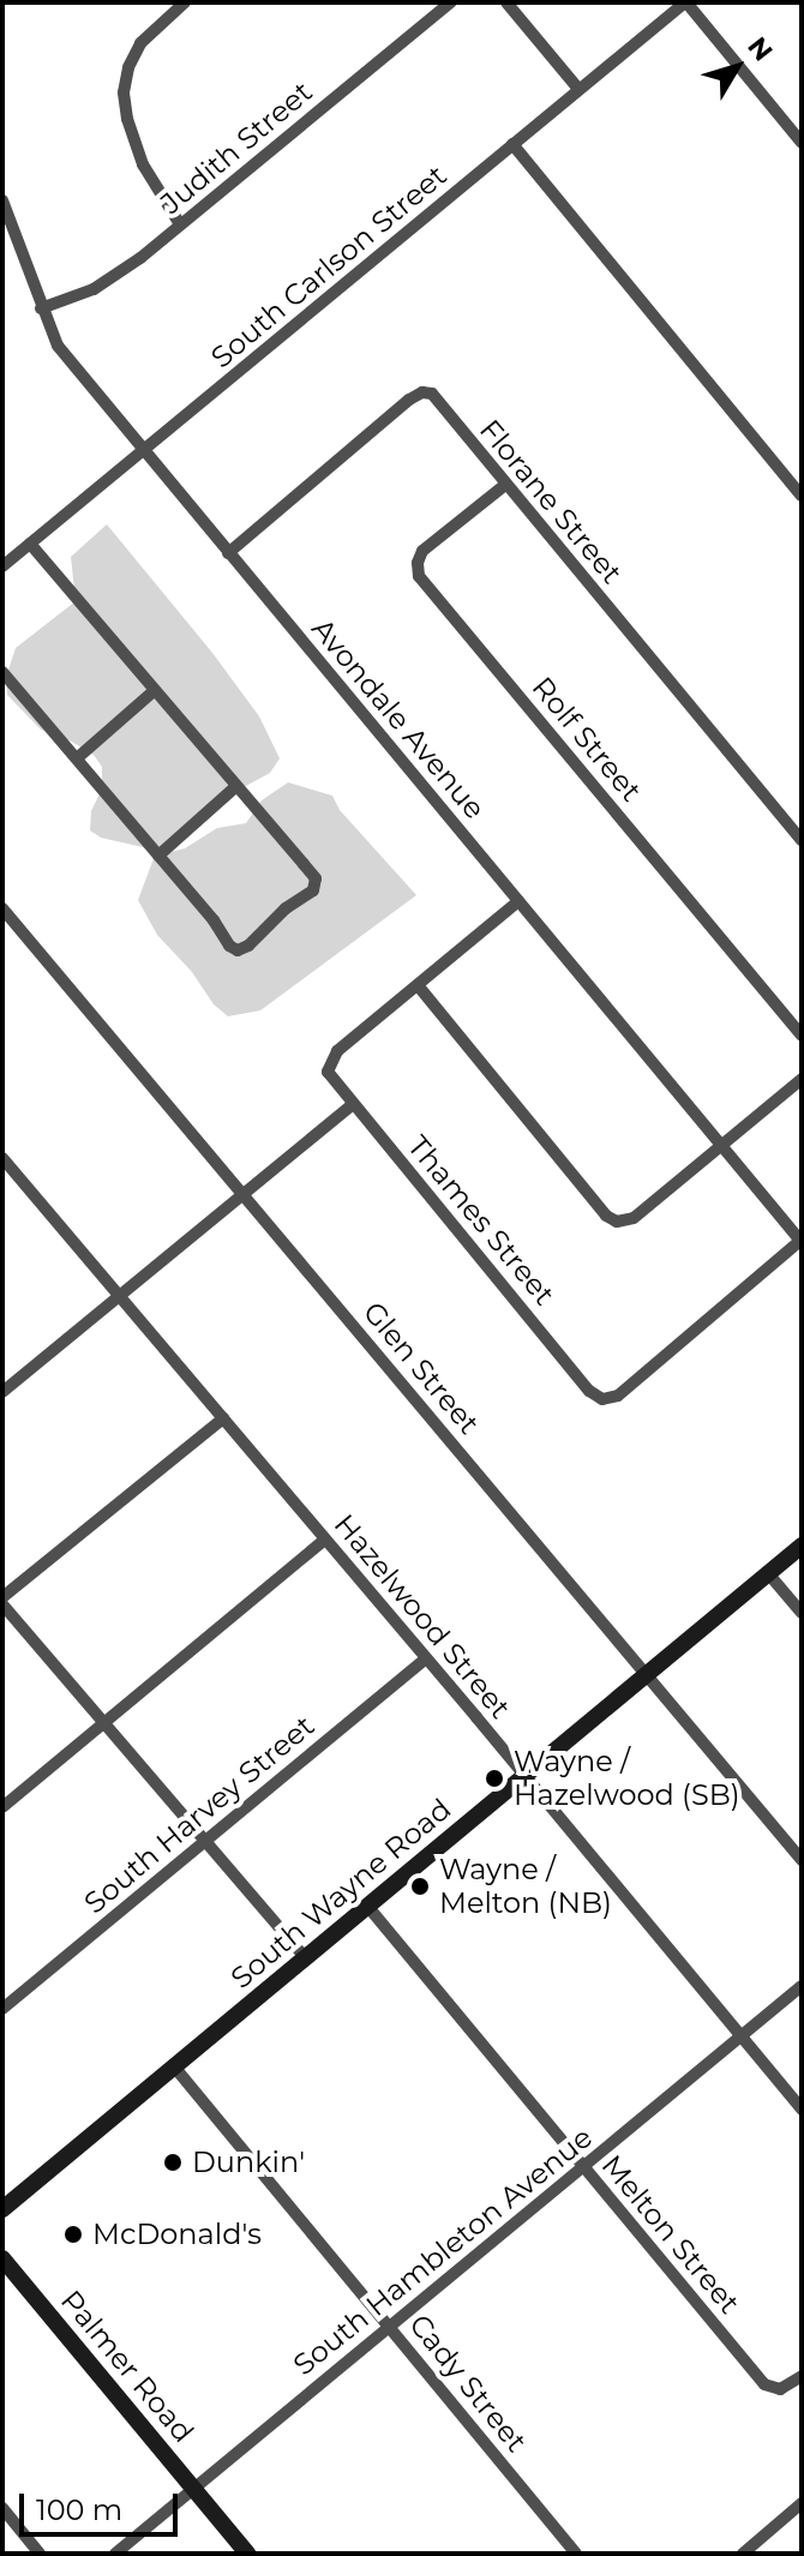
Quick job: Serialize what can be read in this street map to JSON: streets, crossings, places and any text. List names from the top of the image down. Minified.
{"streets":{"main road":["South Wayne Road","Palmer Road"],"street":["Judith Street","South Carlson Street","Florane Street","Avondale Avenue","Rolf Street","Thames Street","Glen Street","Hazelwood Street","South Harvey Street","Melton Street","South Hambleton Avenue","Cady Street"]},"crossings":[["Judith Street","Avondale Avenue"],["South Carlson Street","Avondale Avenue"],["Florane Street","Avondale Avenue"],["Florane Street","Rolf Street"],["Avondale Avenue","Thames Street"],["Glen Street","South Wayne Road"],["Hazelwood Street","South Harvey Street"],["Hazelwood Street","South Wayne Road"],["Hazelwood Street","South Hambleton Avenue"],["South Wayne Road","Melton Street"],["South Wayne Road","Cady Street"],["Melton Street","South Hambleton Avenue"],["South Hambleton Avenue","Palmer Road"],["South Hambleton Avenue","Cady Street"]],"places":["Wayne / Hazelwood (SB)","Wayne / Melton (NB)","Dunkin'","McDonald's"],"scale_bar":"100 m","north":"top right"}
